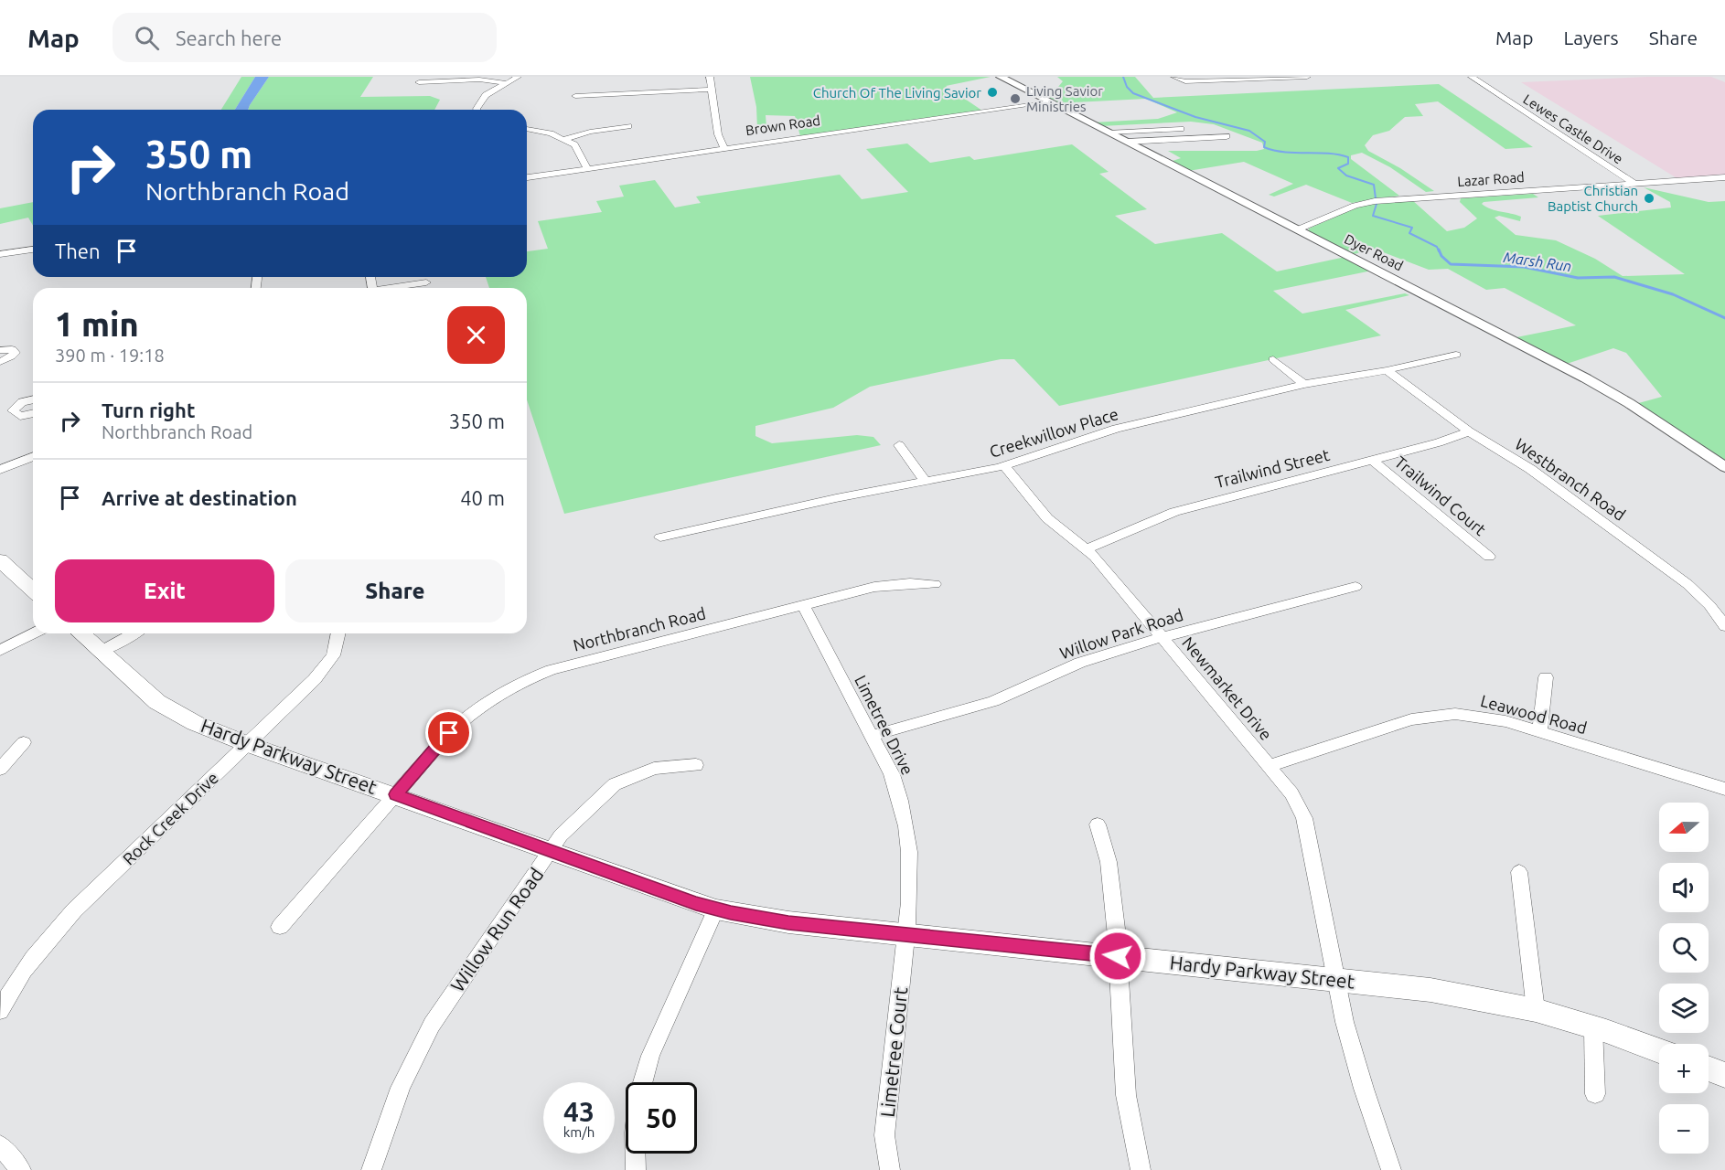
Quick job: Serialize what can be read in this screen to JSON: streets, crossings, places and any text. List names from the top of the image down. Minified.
{"streets":{"main road":["Hardy Parkway Street"],"street":["Brown Road","Lewes Castle Drive","Lazar Road","Dyer Road","Creekwillow Place","Trailwind Street","Westbranch Road","Trailwind Court","Northbranch Road","Willow Park Road","Newmarket Drive","Leawood Road","Limetree Drive","Rock Creek Drive","Willow Run Road","Limetree Court"]},"crossings":[["Brown Road","Dyer Road"],["Lewes Castle Drive","Lazar Road"],["Lazar Road","Dyer Road"],["Creekwillow Place","Westbranch Road"],["Creekwillow Place","Newmarket Drive"],["Trailwind Street","Westbranch Road"],["Trailwind Street","Trailwind Court"],["Trailwind Street","Newmarket Drive"],["Northbranch Road","Limetree Drive"],["Northbranch Road","Hardy Parkway Street"],["Willow Park Road","Newmarket Drive"],["Willow Park Road","Limetree Drive"],["Newmarket Drive","Leawood Road"],["Newmarket Drive","Hardy Parkway Street"],["Limetree Drive","Hardy Parkway Street"],["Limetree Drive","Limetree Court"],["Hardy Parkway Street","Rock Creek Drive"],["Hardy Parkway Street","Willow Run Road"],["Hardy Parkway Street","Limetree Court"]],"water":["Marsh Run"],"places":["Church Of The Living Savior","Living Savior Ministries","Christian Baptist Church"],"north":"left","page":{"header":"Map","search":"Search here","nav":["Map","Layers","Share"],"turn":["350 m","Northbranch Road"],"then":"Then","heading":["1 min","390 m · 19:18"],"list":[{"name":"Turn right","note":"Northbranch Road","value":"350 m"},{"name":"Arrive at destination","value":"40 m"}],"buttons":["Exit","Share"],"map_buttons":["+","−"],"speed":"43 km/h","limit":"50"}}
